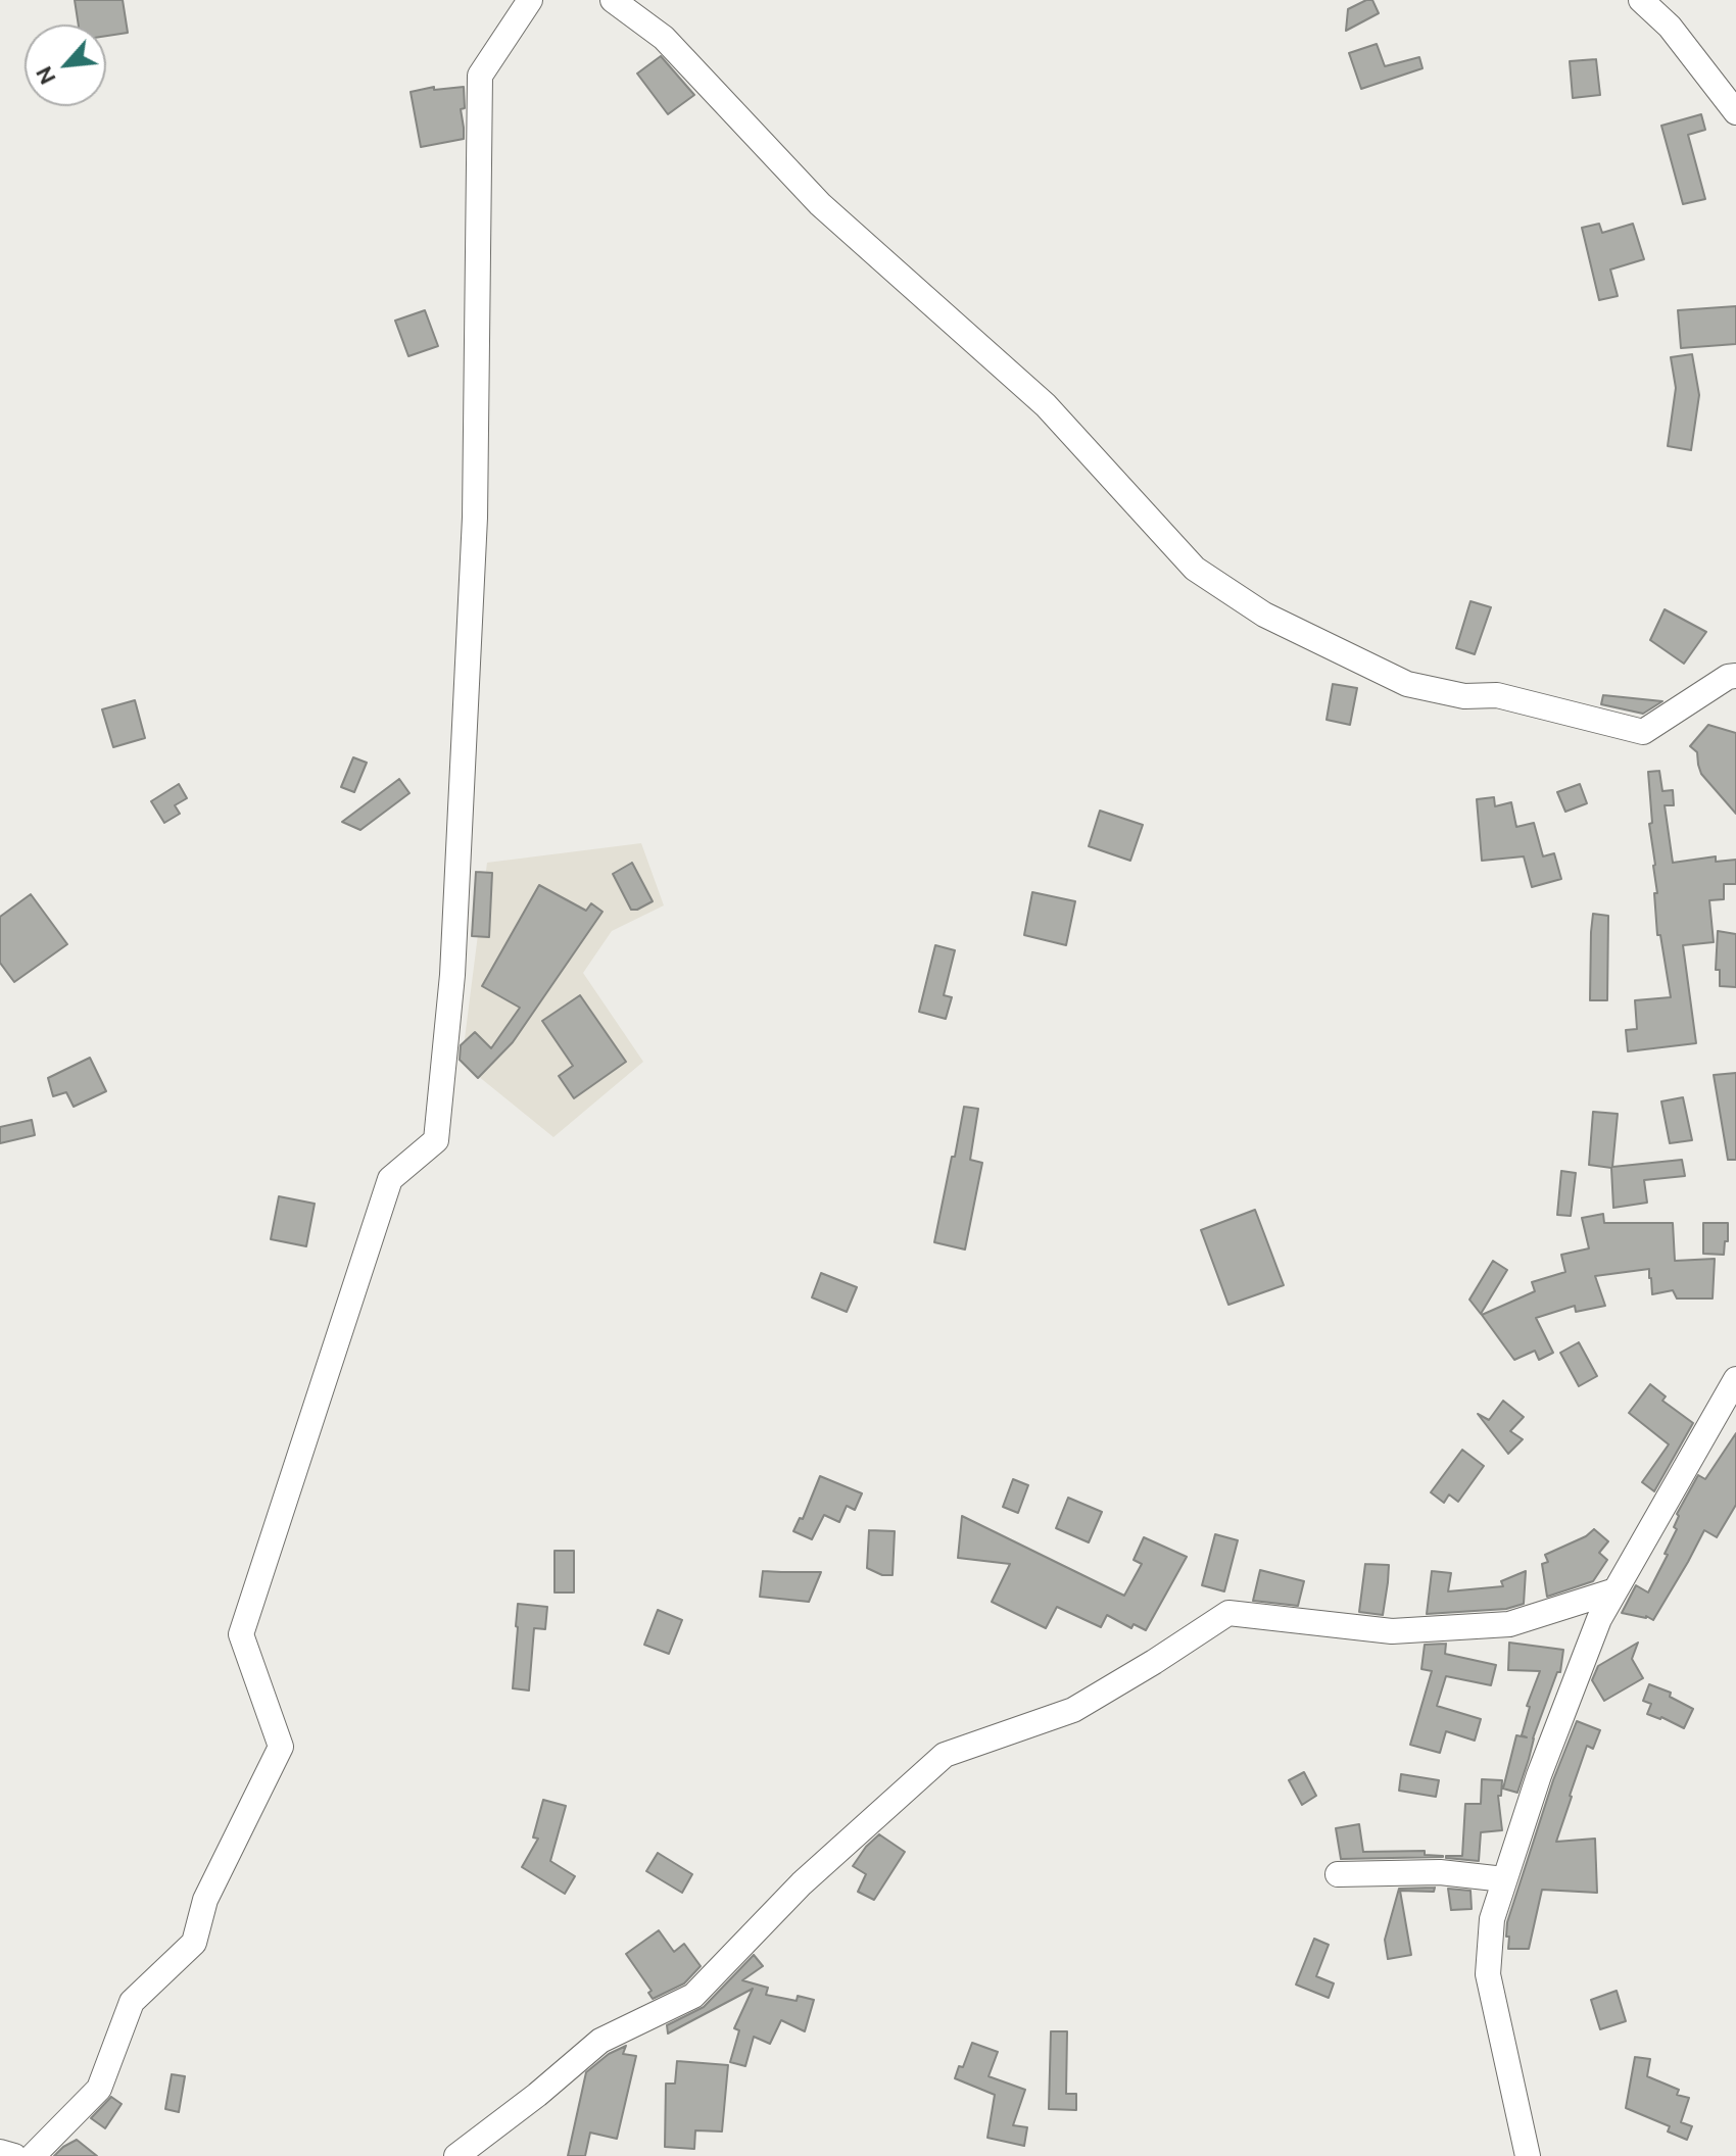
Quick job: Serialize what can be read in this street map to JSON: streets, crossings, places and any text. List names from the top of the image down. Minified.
{"north":"bottom left"}
